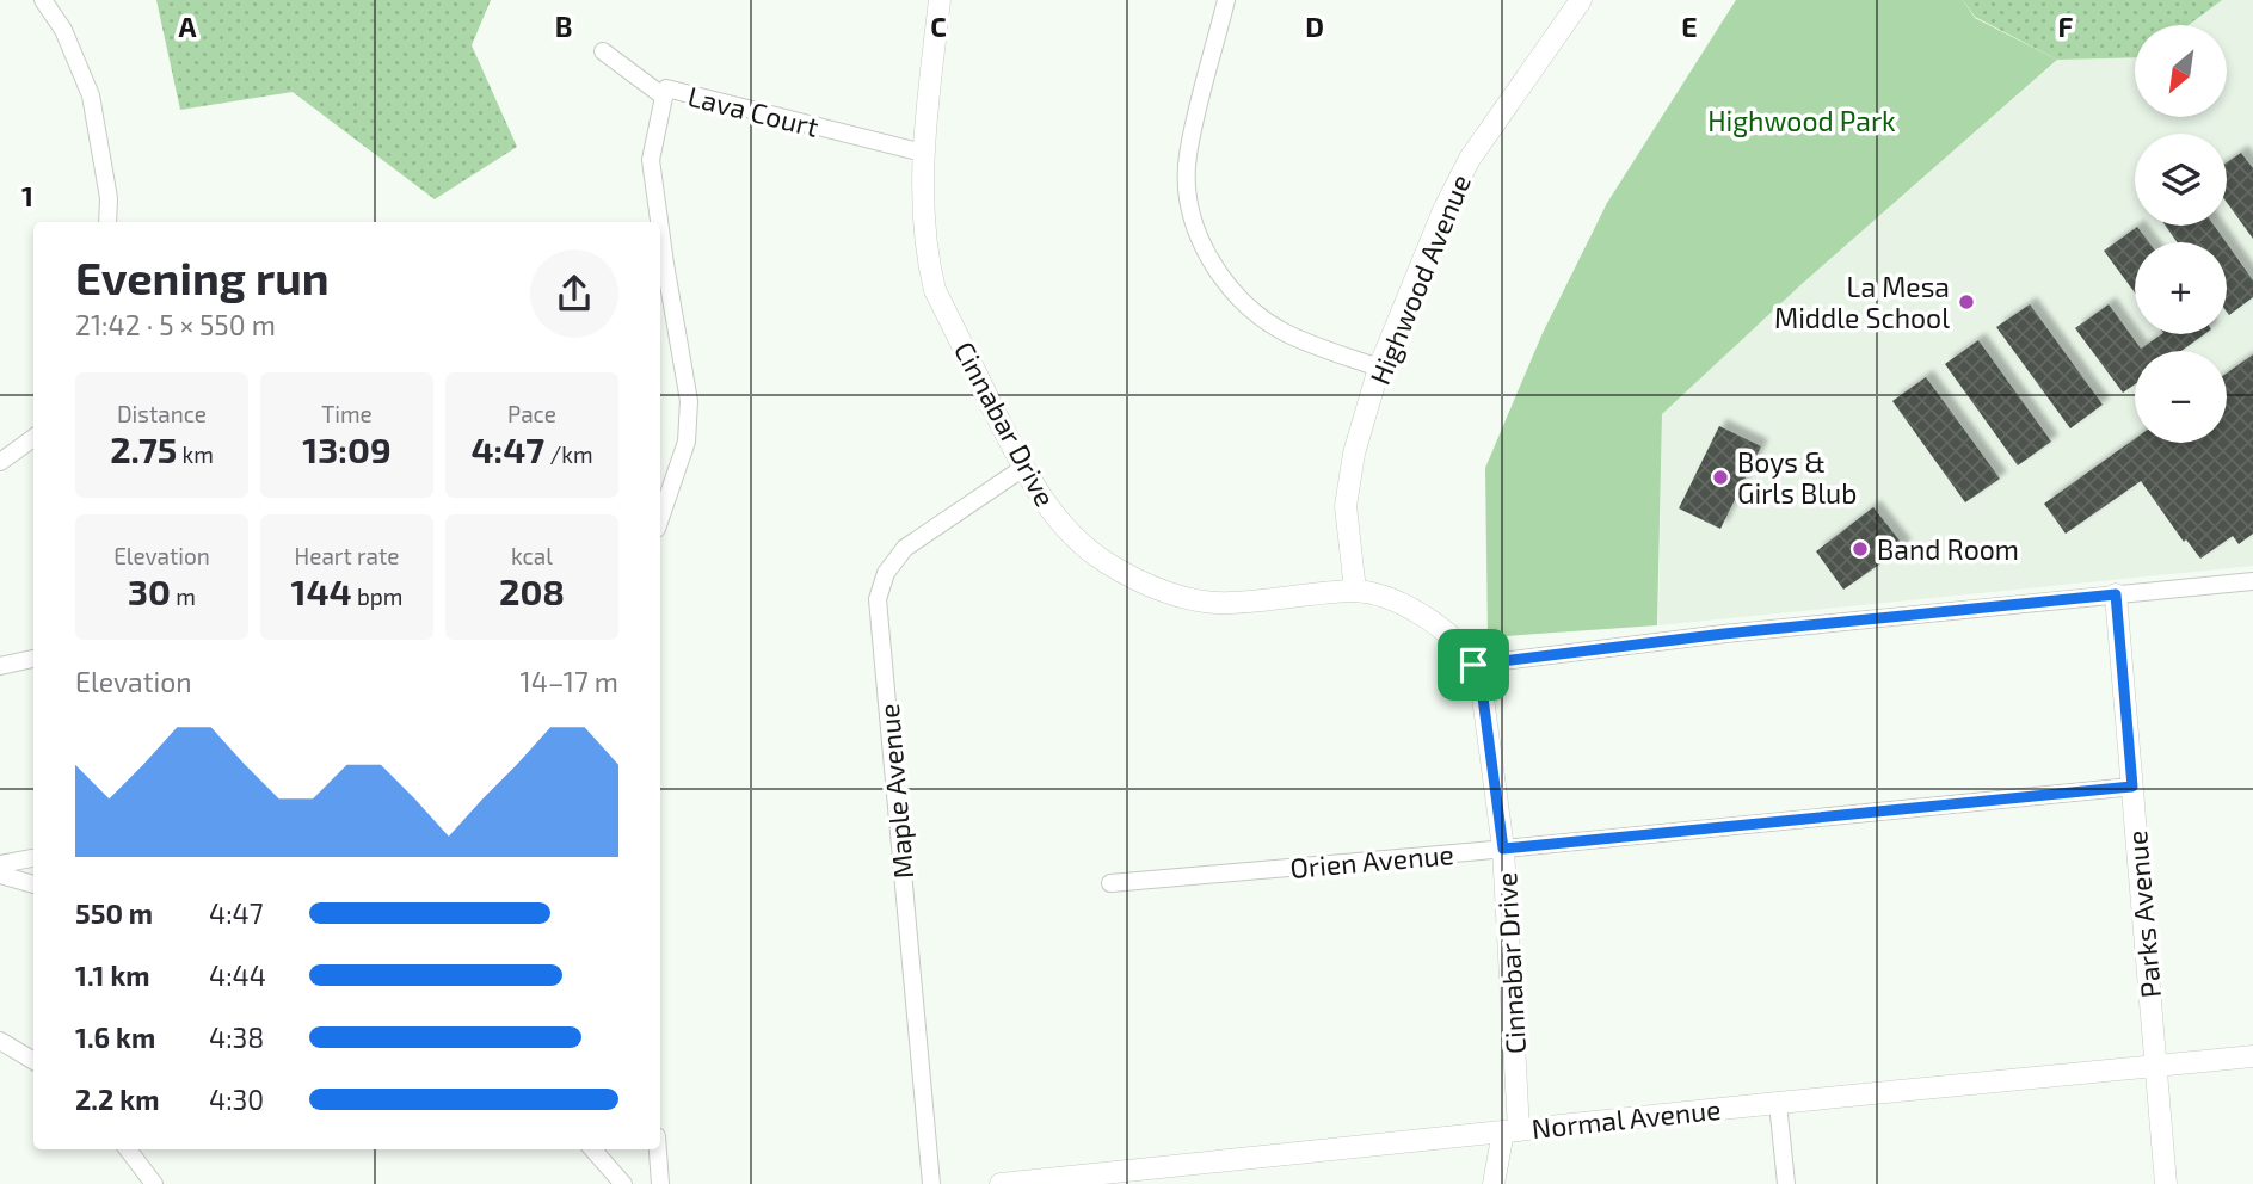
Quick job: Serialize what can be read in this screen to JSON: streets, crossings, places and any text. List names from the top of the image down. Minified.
{"streets":{"street":["Lava Court","Highwood Avenue","Cinnabar Drive","Maple Avenue","Orien Avenue","Parks Avenue","Normal Avenue"]},"crossings":[["Lava Court","Cinnabar Drive"],["Highwood Avenue","Cinnabar Drive"],["Cinnabar Drive","Maple Avenue"],["Cinnabar Drive","Orien Avenue"],["Cinnabar Drive","Normal Avenue"],["Orien Avenue","Parks Avenue"],["Parks Avenue","Normal Avenue"]],"parks":["Highwood Park"],"places":["La Mesa Middle School","Boys & Girls Blub","Band Room"],"north":"bottom left","page":{"map_buttons":["+","−"],"heading":["Evening run","21:42 · 5 × 550 m"],"stats":[["Distance","2.75 km"],["Time","13:09"],["Pace","4:47 /km"],["Elevation","30 m"],["Heart rate","144 bpm"],["kcal","208"]],"chart":["Elevation","14–17 m"],"list":[{"name":"550 m","note":"4:47"},{"name":"1.1 km","note":"4:44"},{"name":"1.6 km","note":"4:38"},{"name":"2.2 km","note":"4:30"}]},"grid":{"columns":["A","B","C","D","E","F"],"rows":["1"]}}
